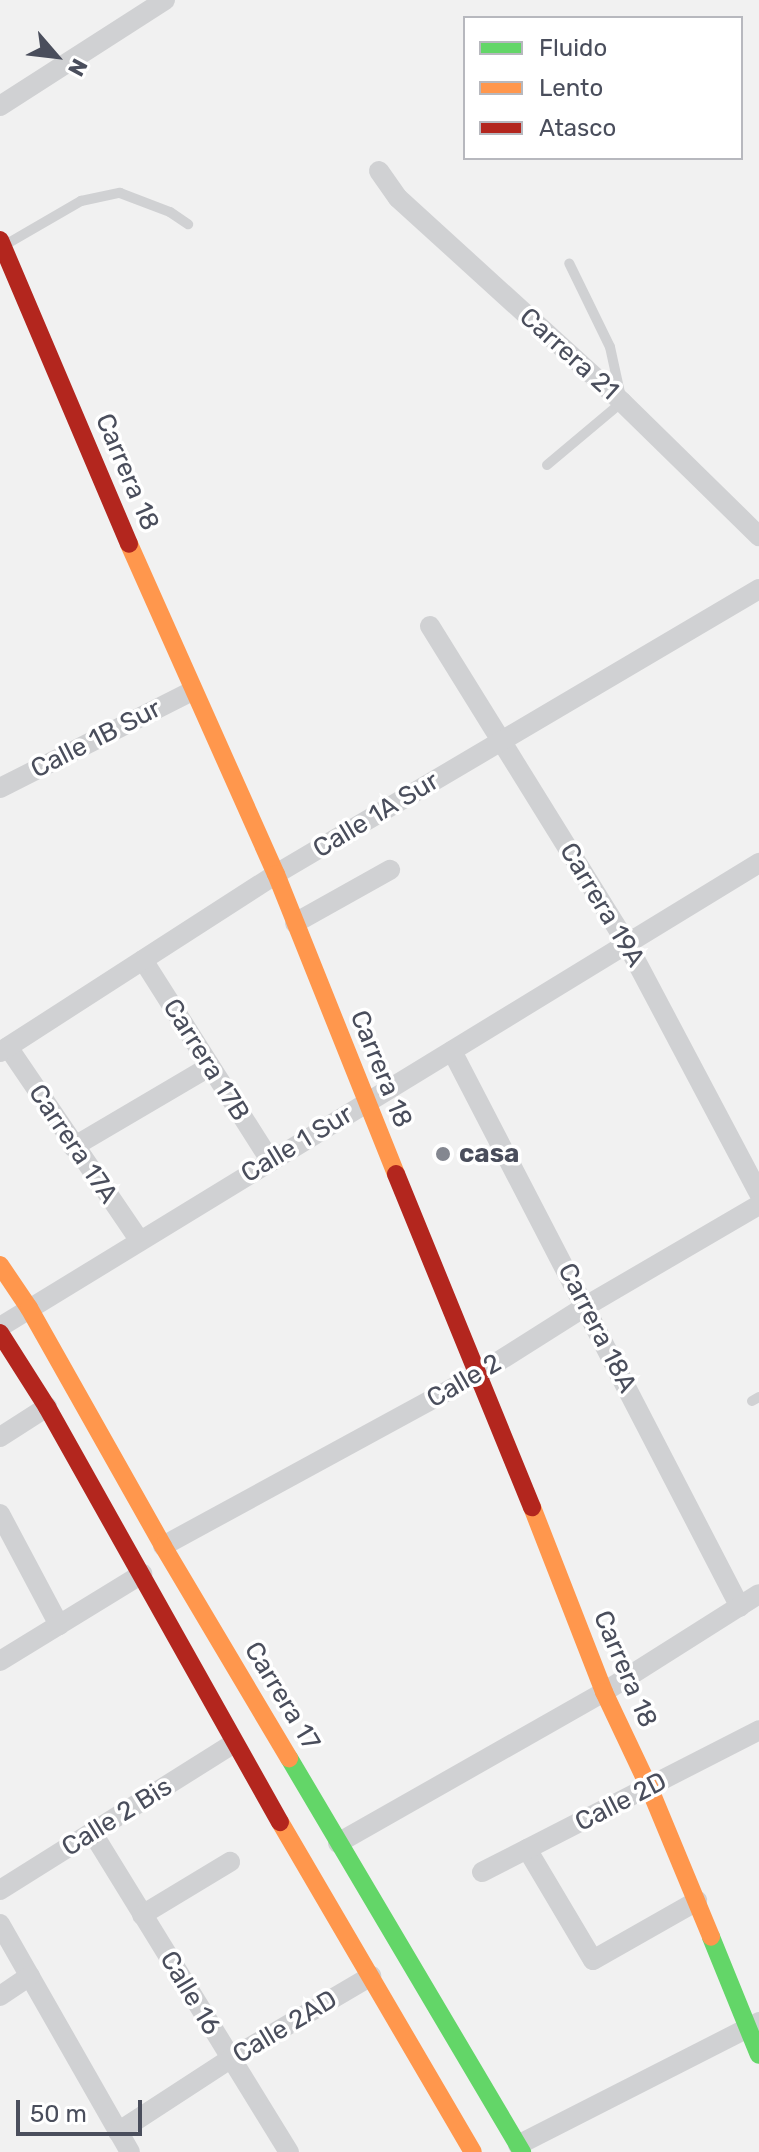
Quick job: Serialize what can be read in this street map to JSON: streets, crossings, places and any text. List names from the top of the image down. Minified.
{"streets":{"street":["Carrera 21","Carrera 18","Calle 1B Sur","Calle 1A Sur","Carrera 19A","Carrera 17B","Carrera 17A","Calle 1 Sur","Carrera 18A","Calle 2","Carrera 17","Calle 2D","Calle 2 Bis","Calle 16","Calle 2AD"]},"crossings":[["Carrera 18","Calle 1B Sur"],["Carrera 18","Calle 1A Sur"],["Carrera 18","Calle 1 Sur"],["Carrera 18","Calle 2"],["Carrera 18","Calle 2D"],["Calle 1A Sur","Carrera 19A"],["Calle 1A Sur","Carrera 17B"],["Calle 1A Sur","Carrera 17A"],["Carrera 19A","Calle 1 Sur"],["Carrera 17B","Calle 1 Sur"],["Carrera 17A","Calle 1 Sur"],["Calle 1 Sur","Carrera 18A"],["Calle 1 Sur","Carrera 17"],["Carrera 18A","Calle 2"],["Calle 2","Carrera 17"],["Calle 2 Bis","Calle 16"],["Calle 16","Calle 2AD"]],"places":["casa"],"legend":["Fluido","Lento","Atasco"],"scale_bar":"50 m","north":"bottom right"}
